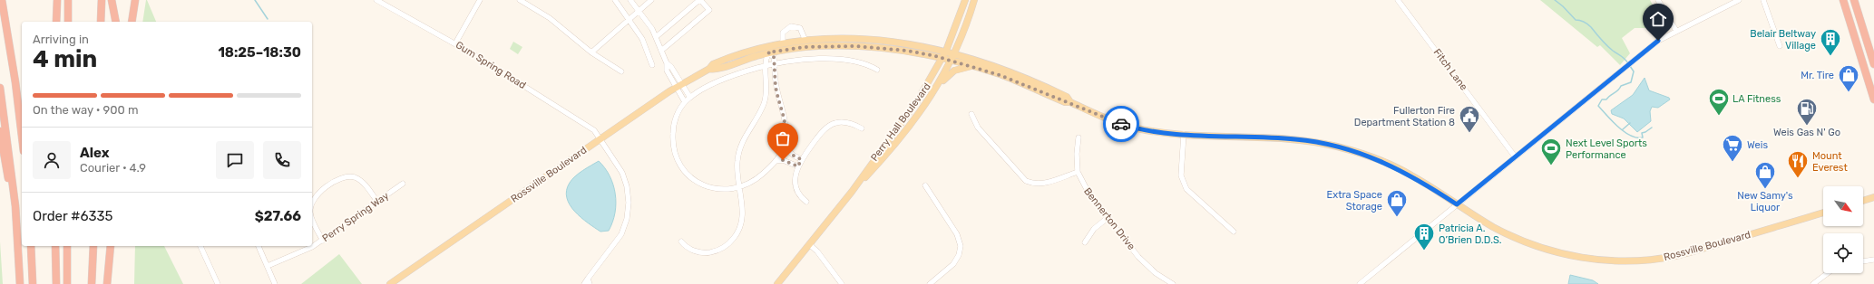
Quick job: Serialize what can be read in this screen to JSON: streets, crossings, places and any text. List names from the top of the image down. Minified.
{"streets":{"main road":["Perry Hall Boulevard","Rossville Boulevard"],"street":["Gum Spring Road","Fitch Lane","Perry Spring Way","Bennerton Drive"]},"crossings":[["Gum Spring Road","Rossville Boulevard"],["Perry Hall Boulevard","Rossville Boulevard"]],"places":{"building":["Belair Beltway Village","Patricia A. O’Brien D.D.S."],"shop":["Mr. Tire","New Samy's Liquor","Extra Space Storage"],"sports":["LA Fitness","Next Level Sports Performance"],"fuel station":["Weis Gas N' Go"],"public building":["Fullerton Fire Department Station 8"],"supermarket":["Weis"],"restaurant":["Mount Everest"]},"north":"bottom right","page":{"heading":["4 min","Arriving in","18:25–18:30"],"panel":["Alex","Courier · 4.9","Order #6335","$27.66"],"bar":"On the way · 900 m"}}
